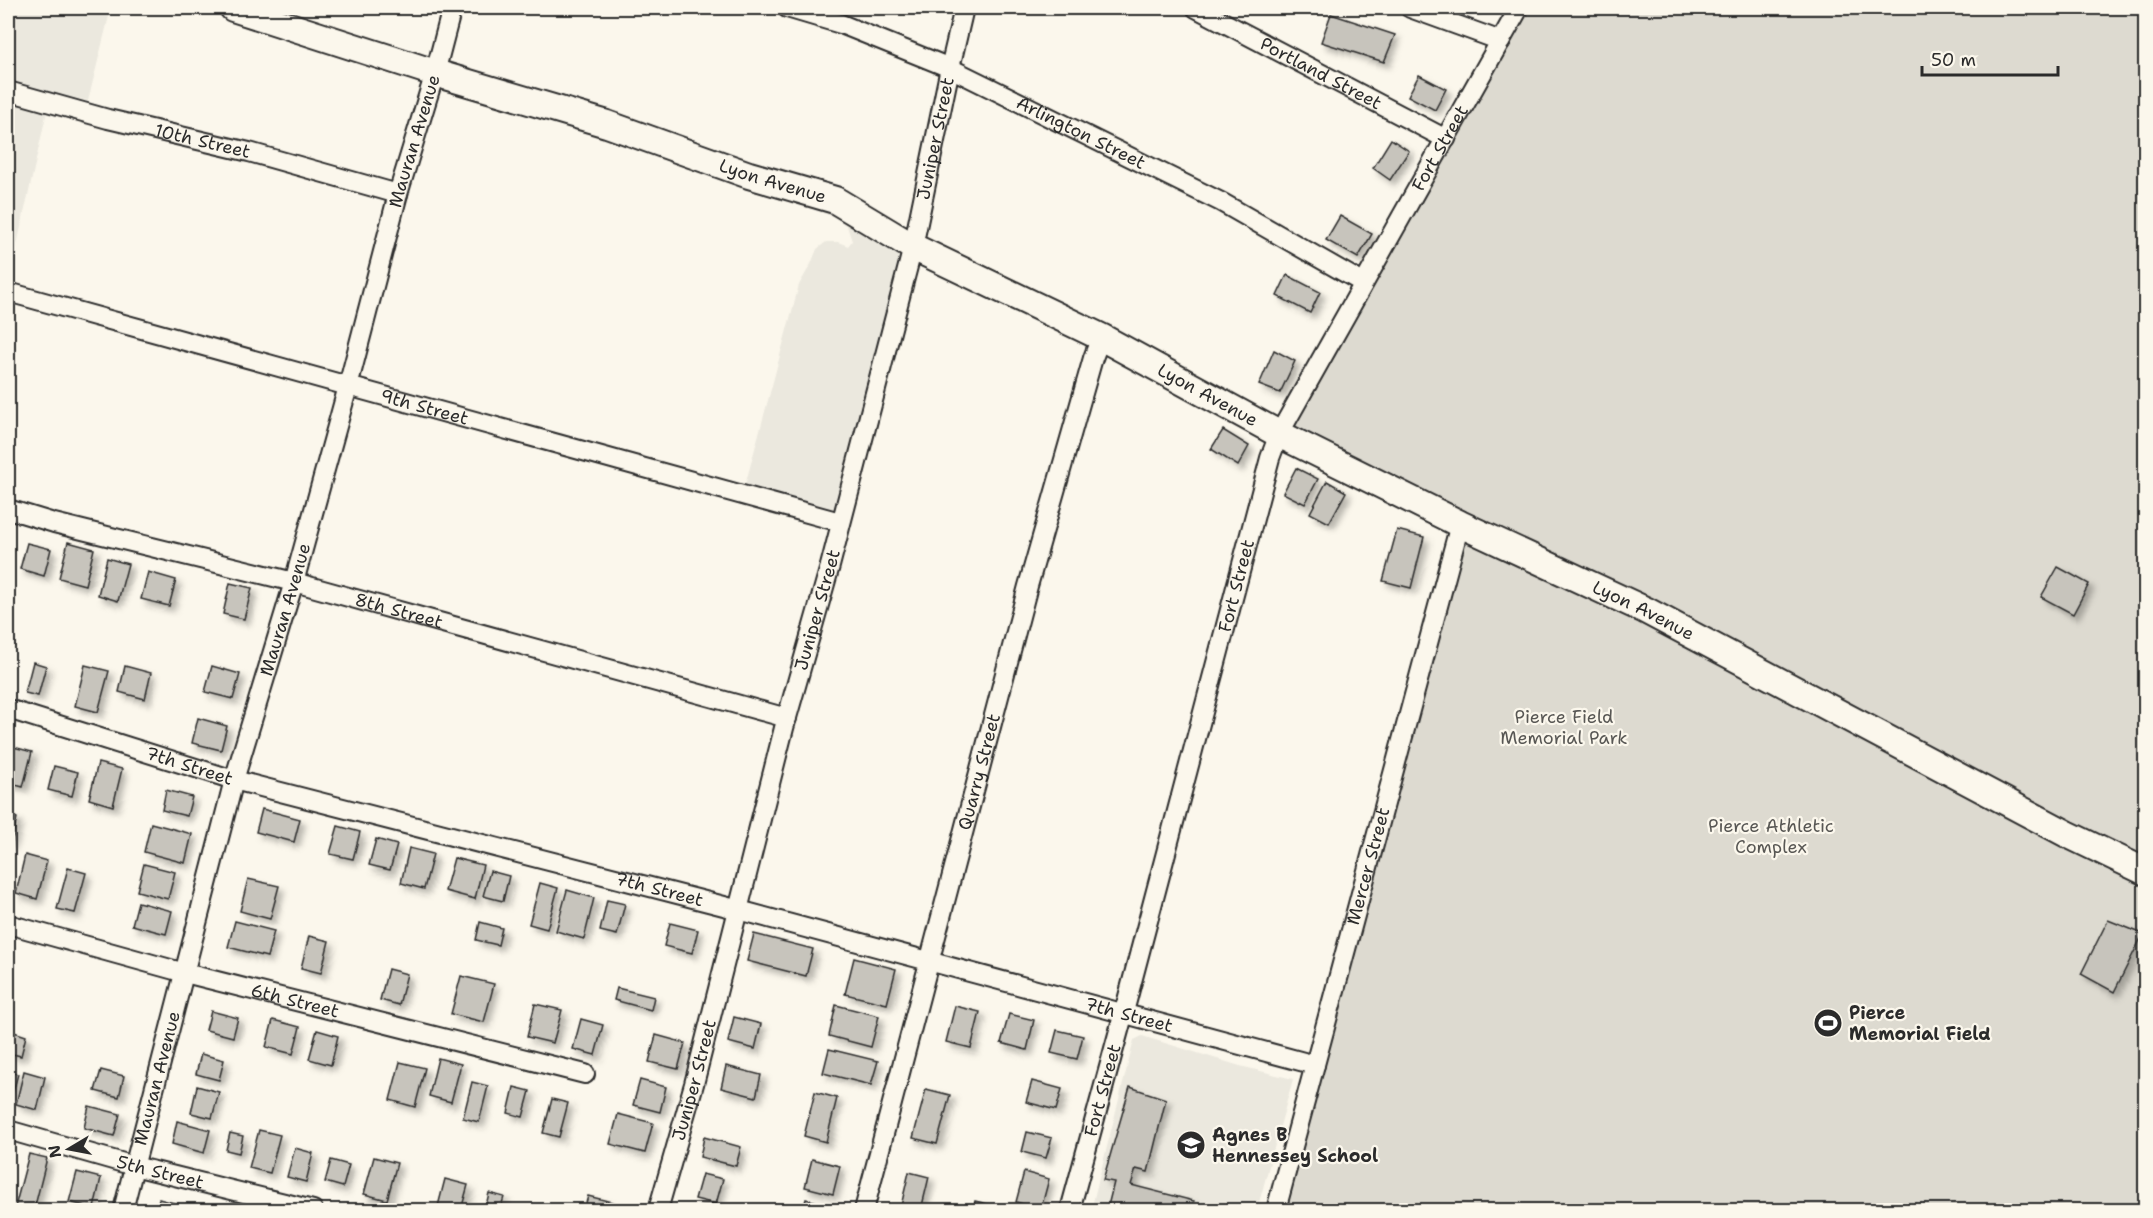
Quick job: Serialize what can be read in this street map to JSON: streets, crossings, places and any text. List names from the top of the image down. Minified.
{"streets":{"street":["Portland Street","Arlington Street","Juniper Street","Mauran Avenue","10th Street","Fort Street","Lyon Avenue","9th Street","8th Street","7th Street","Quarry Street","Mercer Street","6th Street","5th Street"]},"crossings":[["Portland Street","Fort Street"],["Arlington Street","Juniper Street"],["Arlington Street","Fort Street"],["Juniper Street","Lyon Avenue"],["Juniper Street","9th Street"],["Juniper Street","8th Street"],["Juniper Street","7th Street"],["Mauran Avenue","10th Street"],["Mauran Avenue","Lyon Avenue"],["Mauran Avenue","9th Street"],["Mauran Avenue","8th Street"],["Mauran Avenue","7th Street"],["Mauran Avenue","6th Street"],["Mauran Avenue","5th Street"],["Fort Street","Lyon Avenue"],["Fort Street","7th Street"],["Lyon Avenue","Quarry Street"],["Lyon Avenue","Mercer Street"],["7th Street","Quarry Street"],["7th Street","Mercer Street"]],"parks":["Pierce Field Memorial Park","Pierce Athletic Complex"],"places":{"sports":["Pierce Memorial Field"],"school or university":["Agnes B Hennessey School"]},"scale_bar":"50 m","north":"left"}
